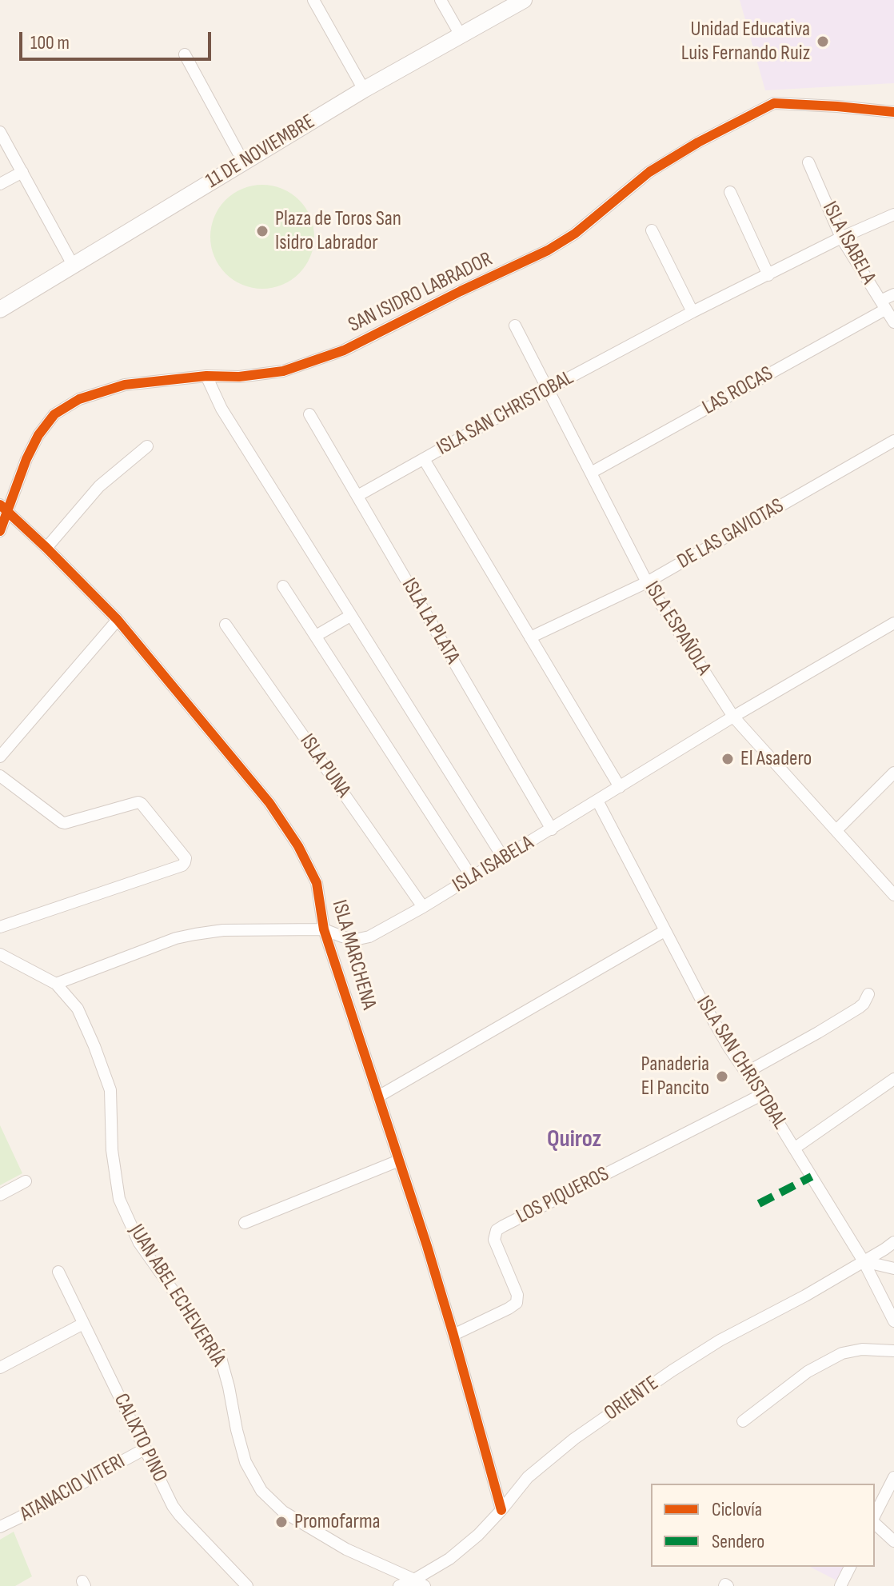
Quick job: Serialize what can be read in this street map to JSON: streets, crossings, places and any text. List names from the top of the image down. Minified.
{"streets":{"street":["11 DE NOVIEMBRE","ISLA ISABELA","SAN ISIDRO LABRADOR","LAS ROCAS","ISLA SAN CHRISTOBAL","DE LAS GAVIOTAS","ISLA LA PLATA","ISLA ESPAÑOLA","ISLA PUNA","ISLA MARCHENA","LOS PIQUEROS","JUAN ABEL ECHEVERRÍA","ORIENTE","CALIXTO PINO","ATANACIO VITERI"]},"crossings":[["ISLA ISABELA","LAS ROCAS"],["ISLA ISABELA","ISLA SAN CHRISTOBAL"],["ISLA ISABELA","ISLA LA PLATA"],["ISLA ISABELA","ISLA ESPAÑOLA"],["ISLA ISABELA","ISLA PUNA"],["ISLA ISABELA","ISLA MARCHENA"],["ISLA ISABELA","JUAN ABEL ECHEVERRÍA"],["SAN ISIDRO LABRADOR","ISLA MARCHENA"],["LAS ROCAS","ISLA ESPAÑOLA"],["ISLA SAN CHRISTOBAL","DE LAS GAVIOTAS"],["ISLA SAN CHRISTOBAL","ISLA ESPAÑOLA"],["ISLA SAN CHRISTOBAL","LOS PIQUEROS"],["ISLA SAN CHRISTOBAL","ORIENTE"],["DE LAS GAVIOTAS","ISLA ESPAÑOLA"],["ISLA MARCHENA","LOS PIQUEROS"],["ISLA MARCHENA","ORIENTE"],["JUAN ABEL ECHEVERRÍA","ORIENTE"],["CALIXTO PINO","ATANACIO VITERI"]],"districts":["Quiroz"],"places":["Unidad Educativa Luis Fernando Ruiz","Plaza de Toros San Isidro Labrador","El Asadero","Panaderia El Pancito","Promofarma"],"legend":["Ciclovía","Sendero"],"scale_bar":"100 m"}
